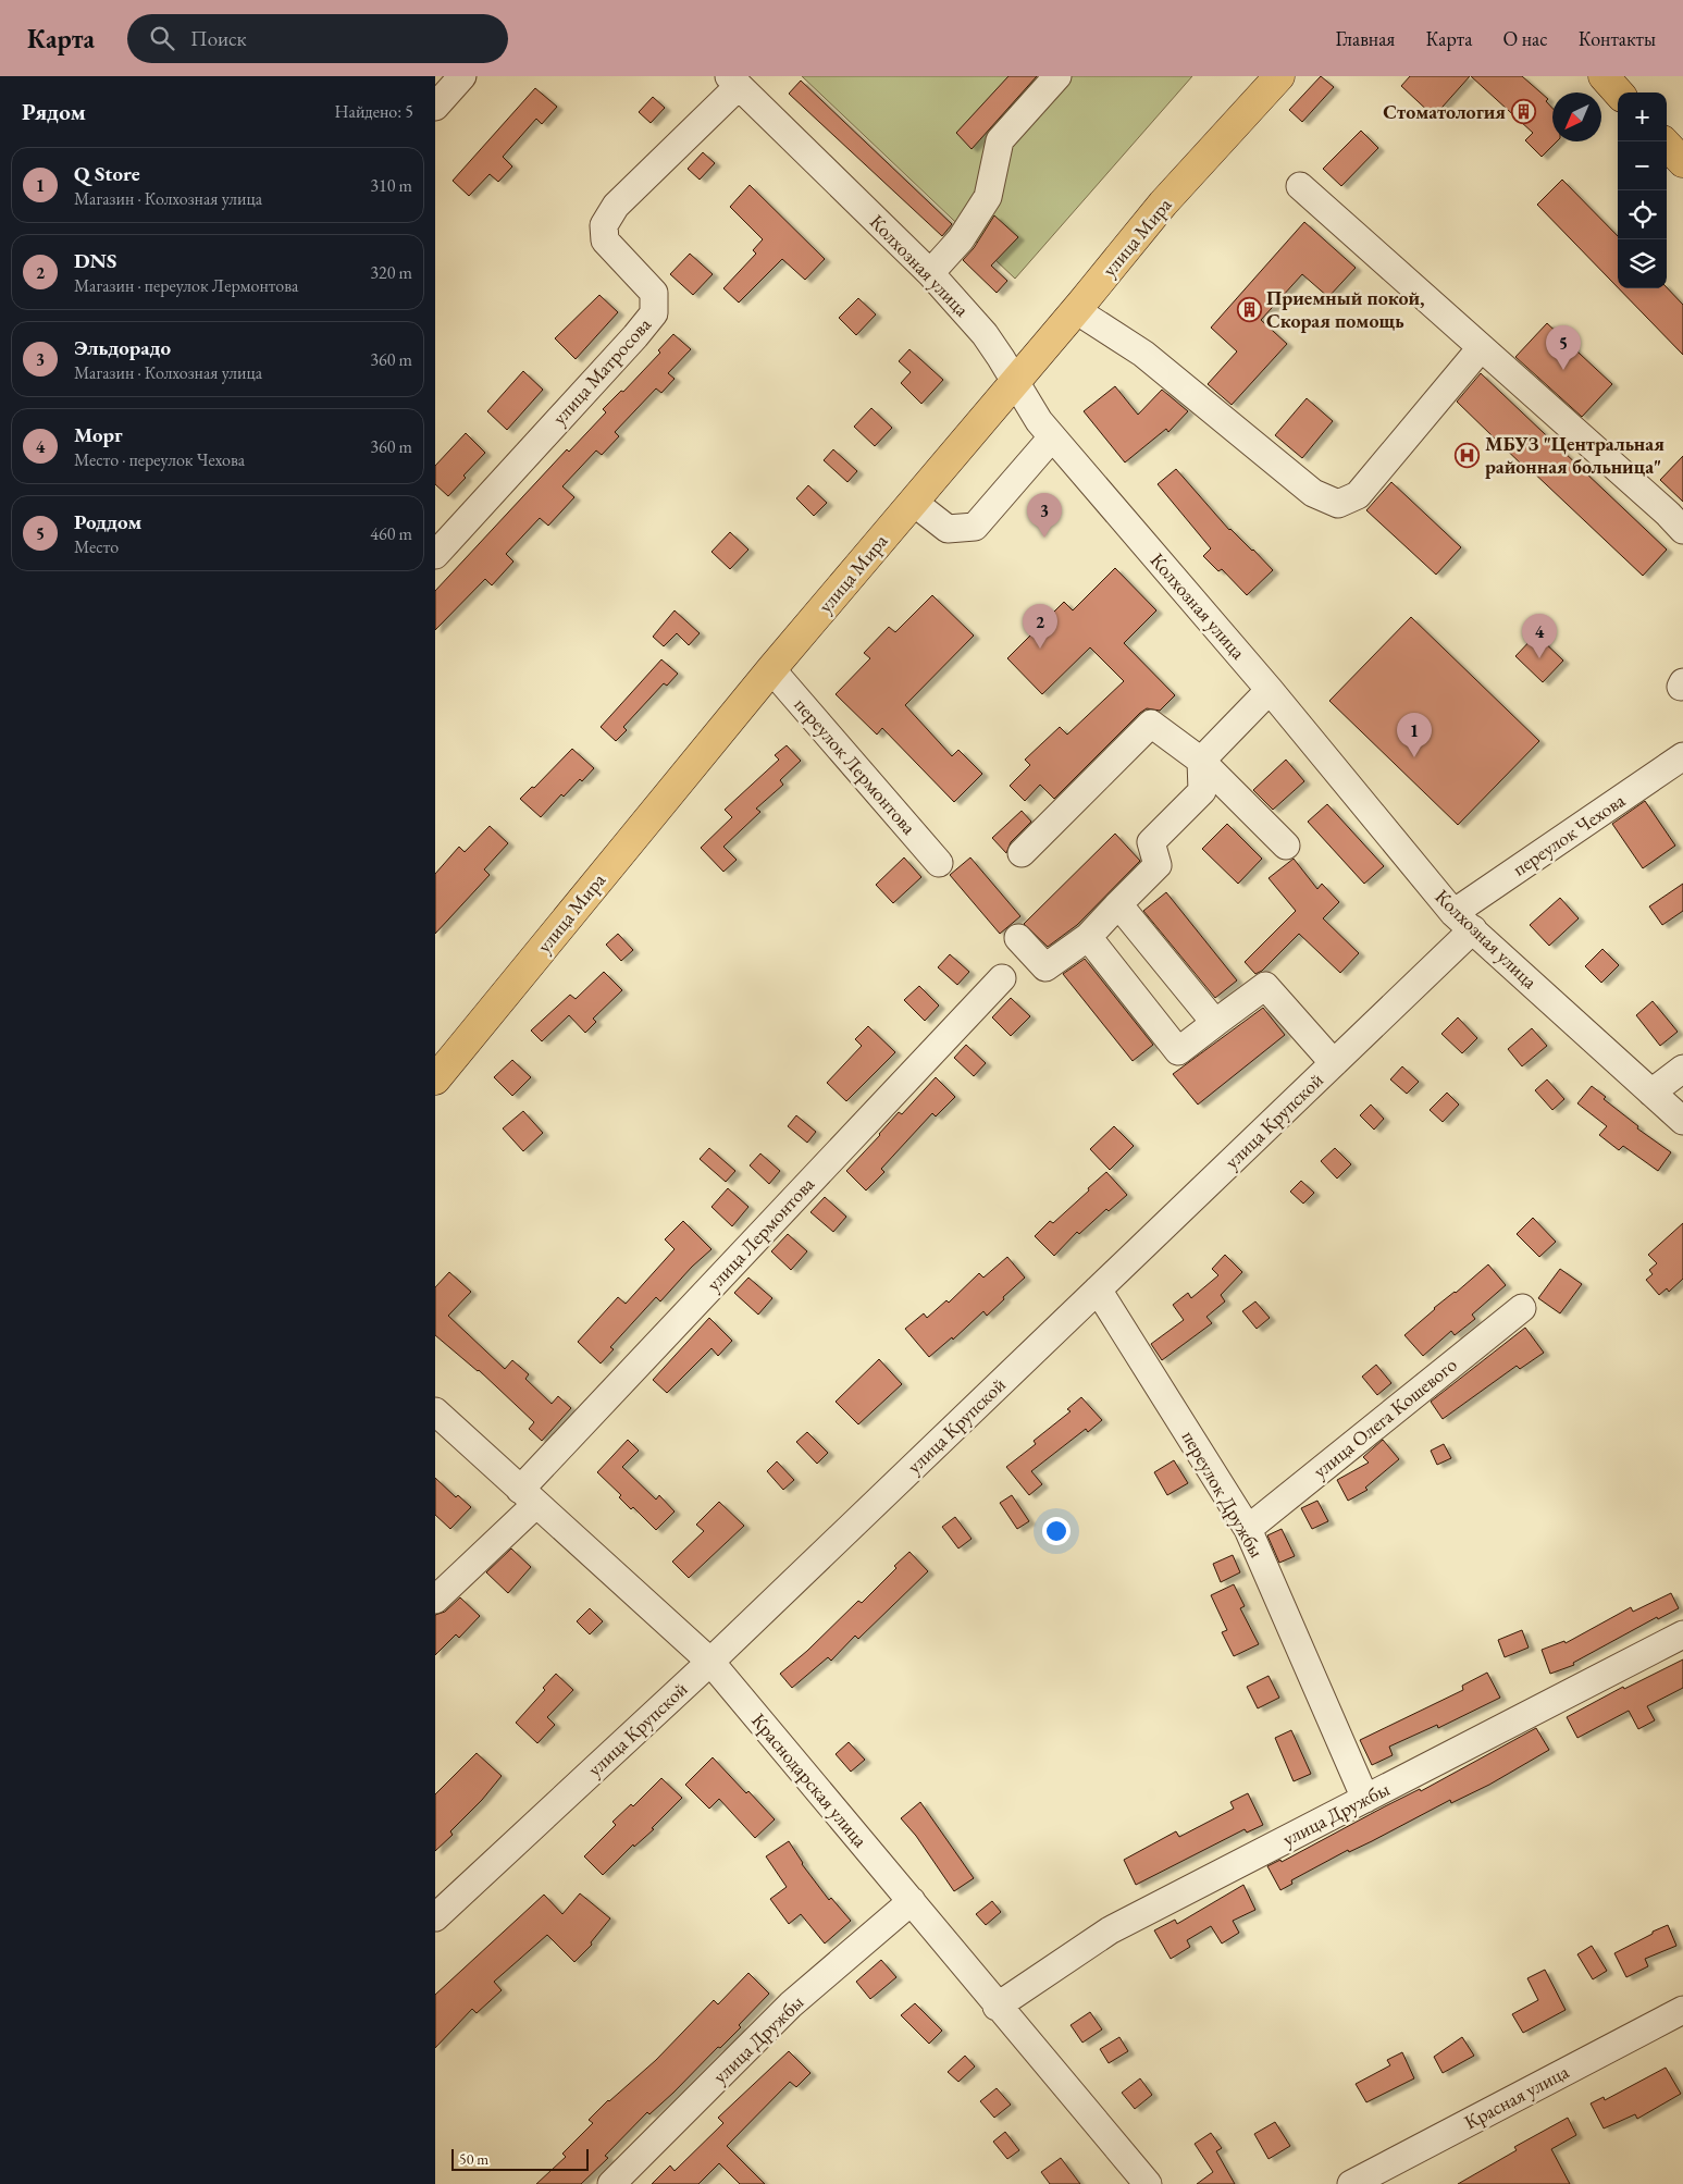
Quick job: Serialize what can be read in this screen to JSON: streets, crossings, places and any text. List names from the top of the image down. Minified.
{"streets":{"main road":["улица Мира"],"street":["Колхозная улица","улица Матросова","переулок Лермонтова","переулок Чехова","улица Крупской","улица Лермонтова","улица Олега Кошевого","переулок Дружбы","Краснодарская улица","улица Дружбы","Красная улица"]},"crossings":[["улица Мира","Колхозная улица"],["улица Мира","переулок Лермонтова"],["Колхозная улица","улица Матросова"],["Колхозная улица","переулок Чехова"],["Колхозная улица","улица Крупской"],["переулок Чехова","улица Крупской"],["улица Крупской","переулок Дружбы"],["улица Крупской","Краснодарская улица"],["улица Лермонтова","Краснодарская улица"],["улица Олега Кошевого","переулок Дружбы"],["переулок Дружбы","улица Дружбы"],["Краснодарская улица","улица Дружбы"]],"places":{"building":["Стоматология","Приемный покой, Скорая помощь"],"hospital":["МБУЗ \"Центральная районная больница\""]},"scale_bar":"50 m","north":"bottom left","page":{"header":"Карта","search":"Поиск","nav":["Главная","Карта","О нас","Контакты"],"heading":["Рядом","Найдено: 5"],"map_buttons":["+","−"],"list":[{"mark":"1","name":"Q Store","note":"Магазин · Колхозная улица","value":"310 m"},{"mark":"2","name":"DNS","note":"Магазин · переулок Лермонтова","value":"320 m"},{"mark":"3","name":"Эльдорадо","note":"Магазин · Колхозная улица","value":"360 m"},{"mark":"4","name":"Морг","note":"Место · переулок Чехова","value":"360 m"},{"mark":"5","name":"Роддом","note":"Место","value":"460 m"}],"pins":["5","3","2","4","1"],"scale":"50 m"}}
